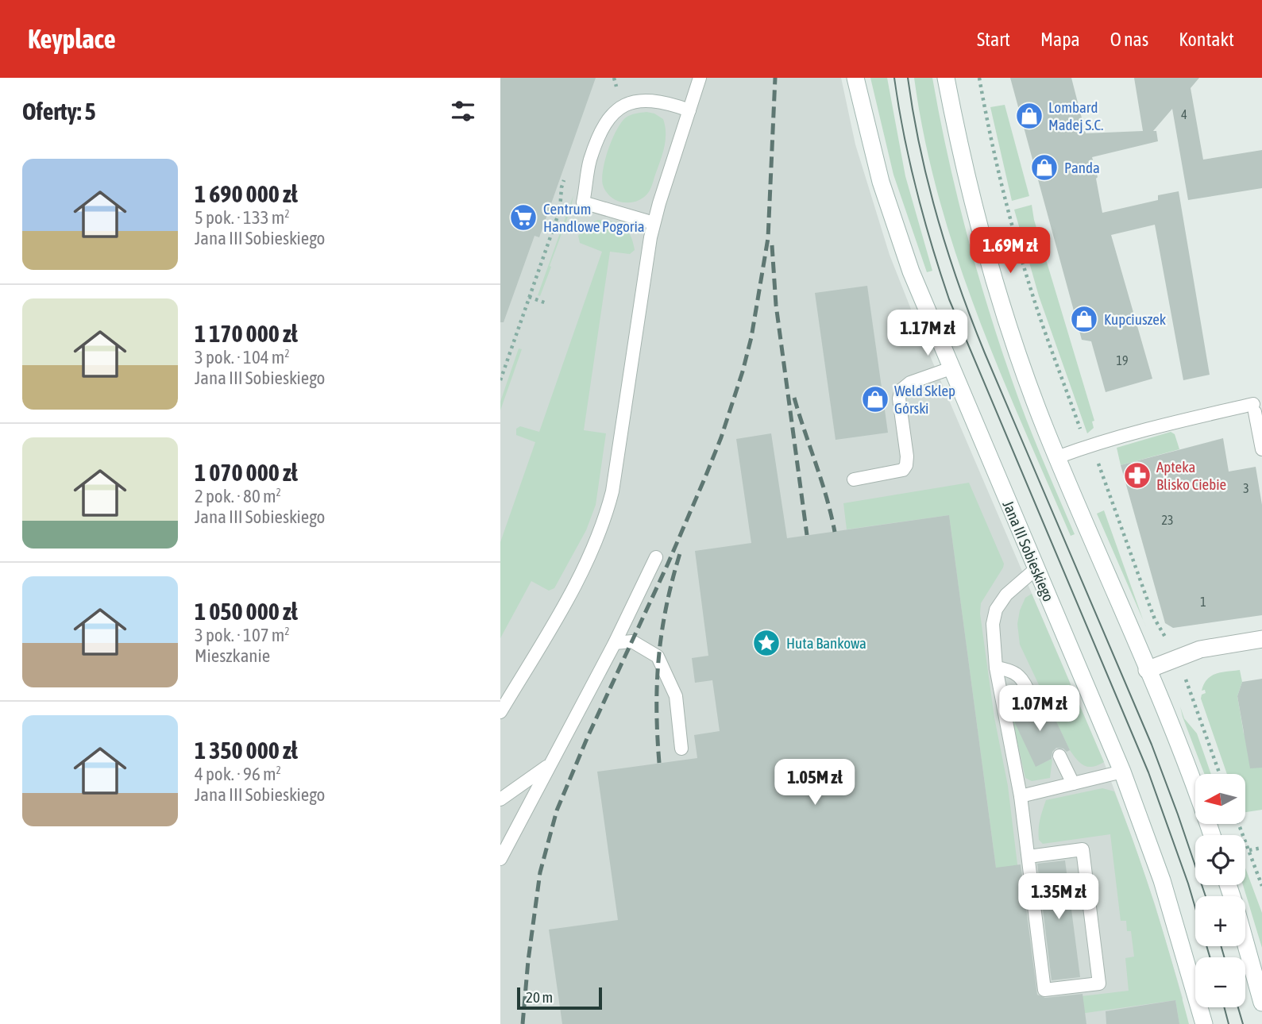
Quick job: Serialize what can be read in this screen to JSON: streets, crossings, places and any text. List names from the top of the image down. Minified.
{"streets":{"main road":["Jana III Sobieskiego"]},"places":{"shop":["Lombard Madej S.C.","Panda","Kupciuszek","Weld Sklep Górski"],"supermarket":["Centrum Handlowe Pogoria"],"pharmacy":["Apteka Blisko Ciebie"],"place":["Huta Bankowa"]},"house_numbers":["4","19","3","23","1"],"scale_bar":"20 m","north":"left","page":{"header":"Keyplace","nav":["Start","Mapa","O nas","Kontakt"],"heading":"Oferty: 5","list":[{"name":"1 690 000 zł","note":"5 pok. · 133 m² · Jana III Sobieskiego"},{"name":"1 170 000 zł","note":"3 pok. · 104 m² · Jana III Sobieskiego"},{"name":"1 070 000 zł","note":"2 pok. · 80 m² · Jana III Sobieskiego"},{"name":"1 050 000 zł","note":"3 pok. · 107 m² · Mieszkanie"},{"name":"1 350 000 zł","note":"4 pok. · 96 m² · Jana III Sobieskiego"}],"price":["1.69M zł","1.17M zł","1.07M zł","1.05M zł","1.35M zł"],"map_buttons":["+","−"],"scale":"20 m"}}
